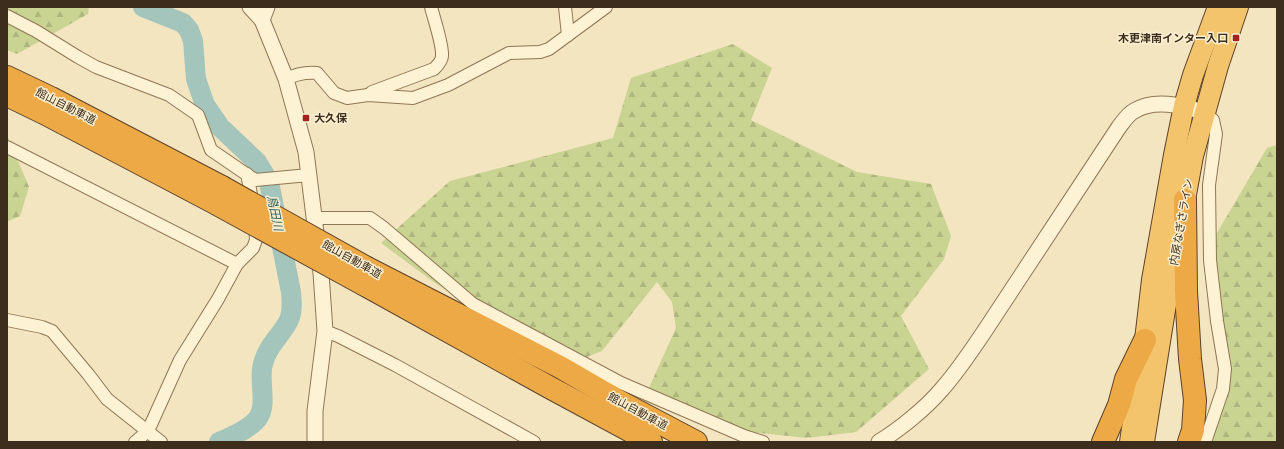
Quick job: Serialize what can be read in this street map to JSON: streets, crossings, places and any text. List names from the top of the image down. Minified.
{"streets":{"highway":["館山自動車道","内房なぎさライン"]},"water":["鳥田川"],"places":{"transit":["木更津南インター入口","大久保"]}}
